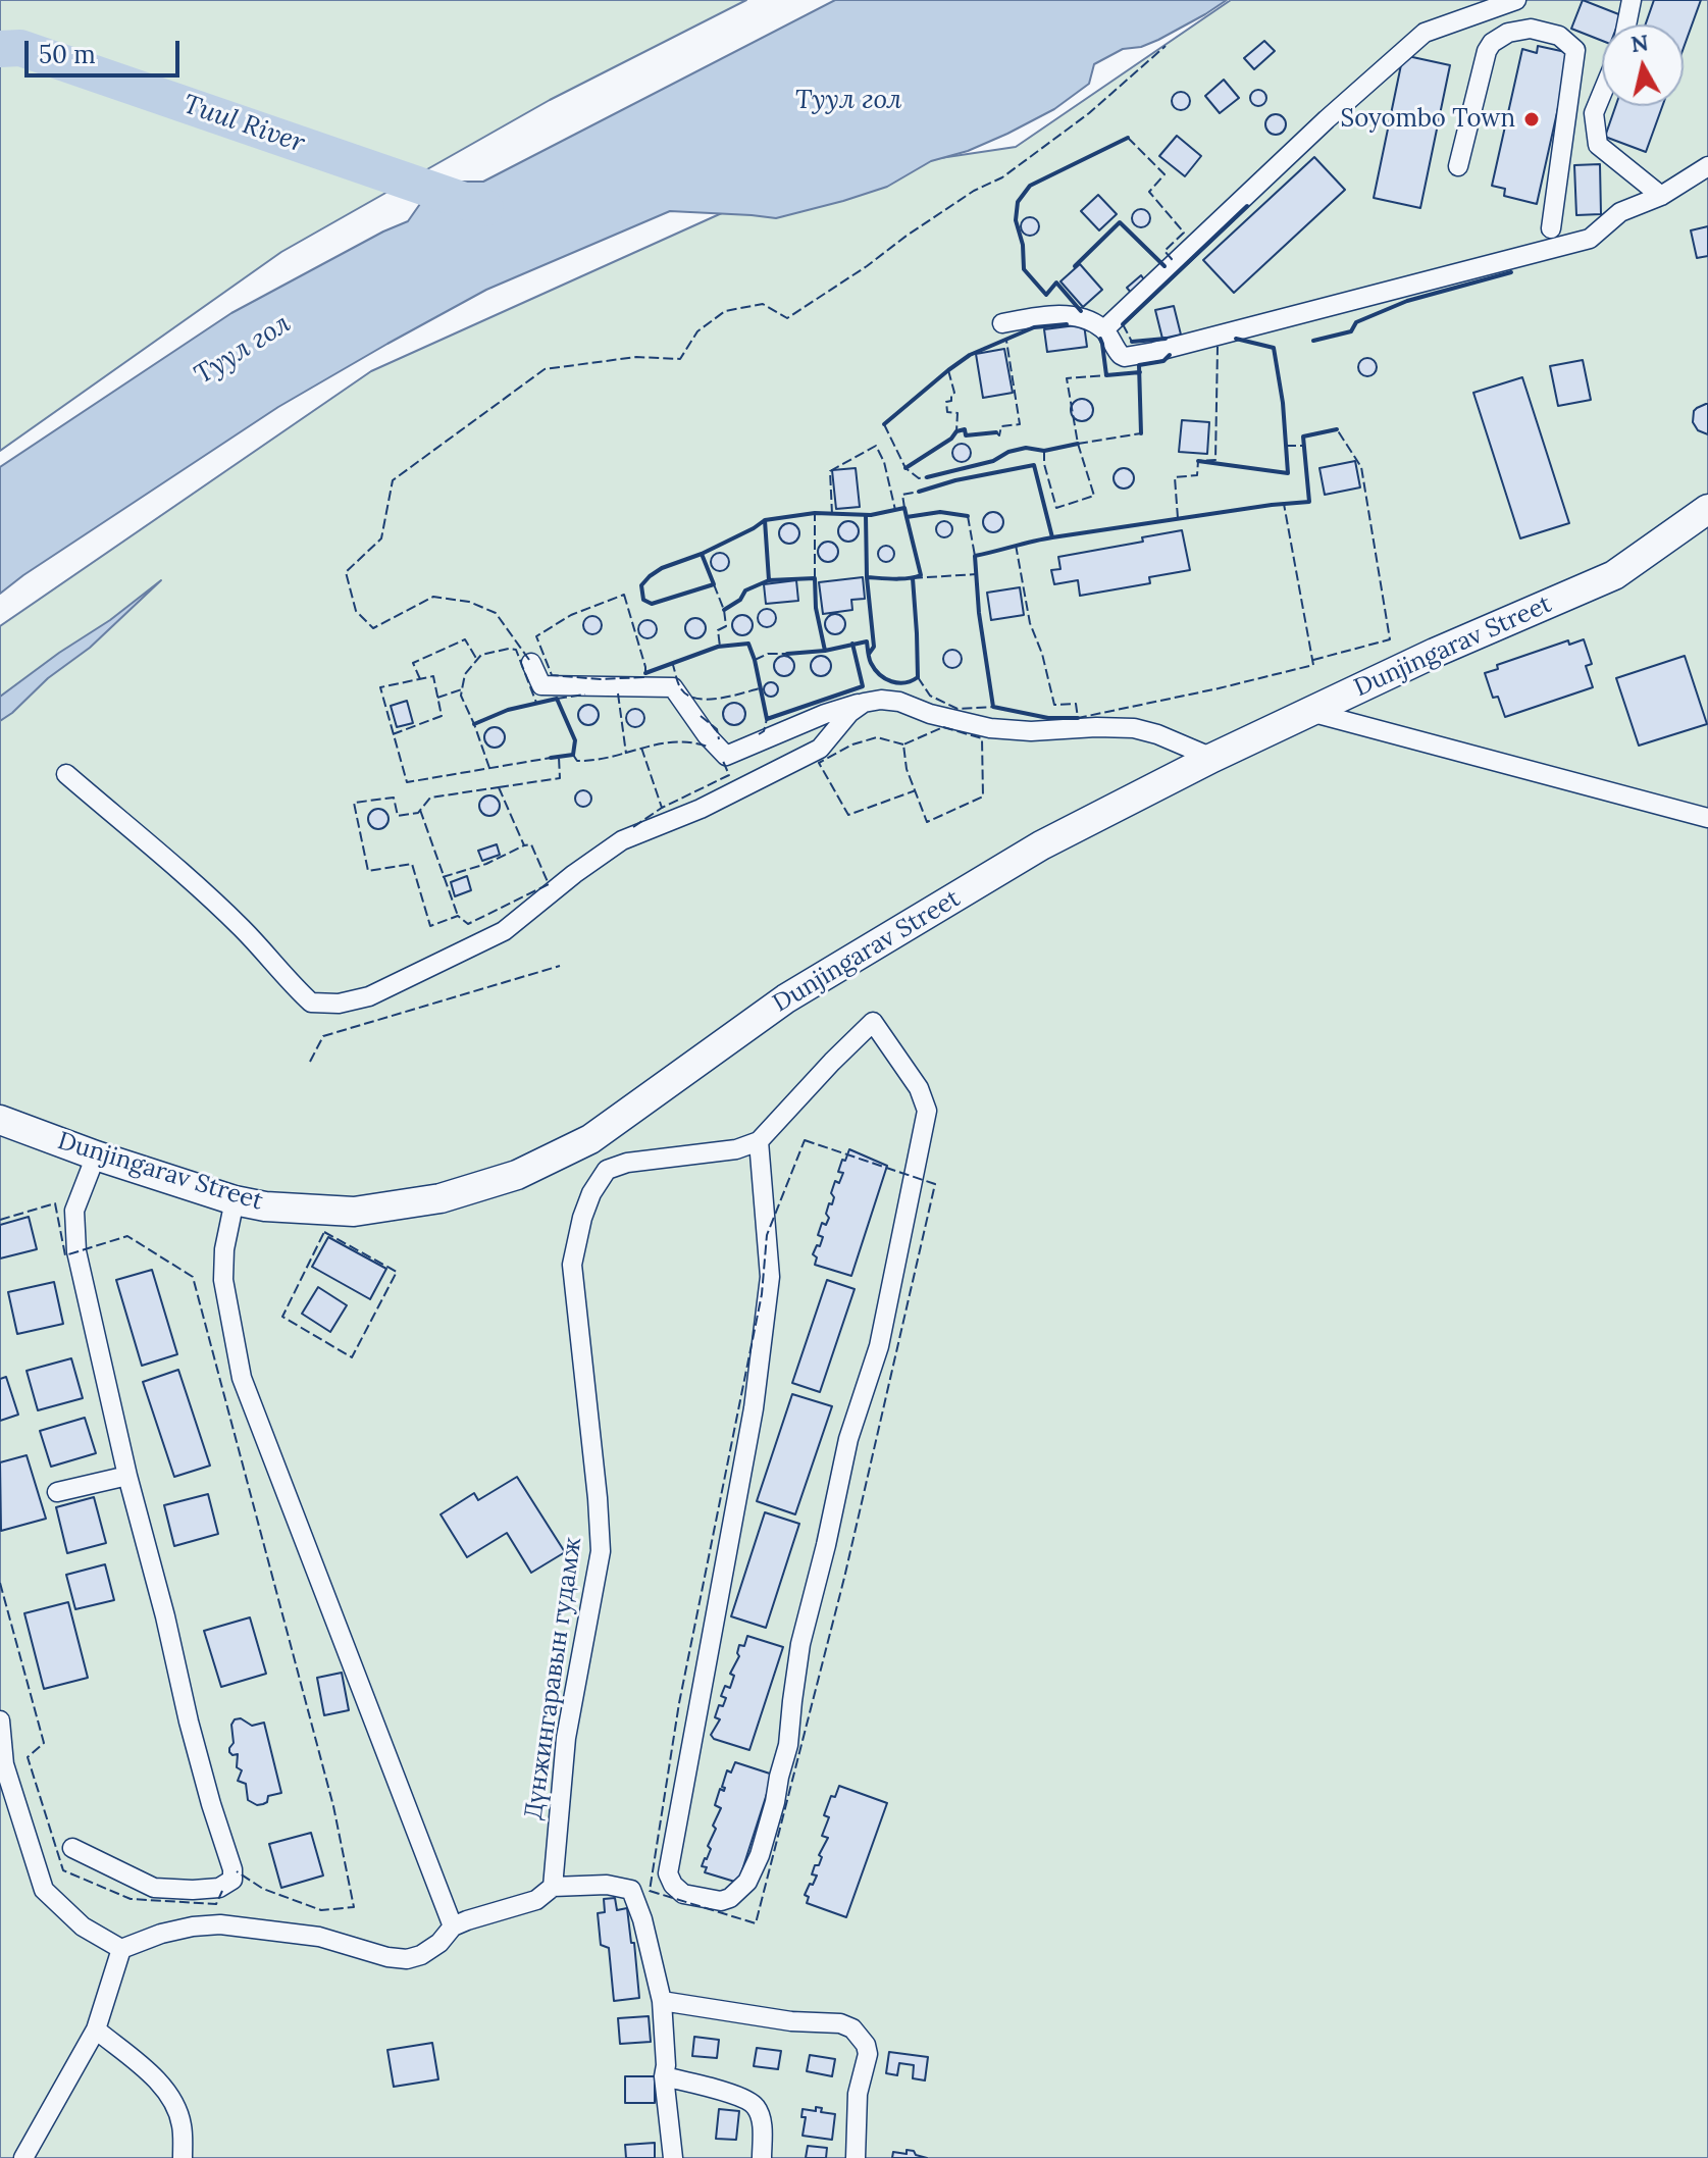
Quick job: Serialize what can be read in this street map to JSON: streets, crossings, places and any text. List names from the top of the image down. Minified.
{"streets":{"main road":["Dunjingarav Street"],"street":["Дүнжингаравын гудамж"]},"water":["Туул гол","Tuul River"],"places":["Soyombo Town"],"scale_bar":"50 m","north":"top"}
